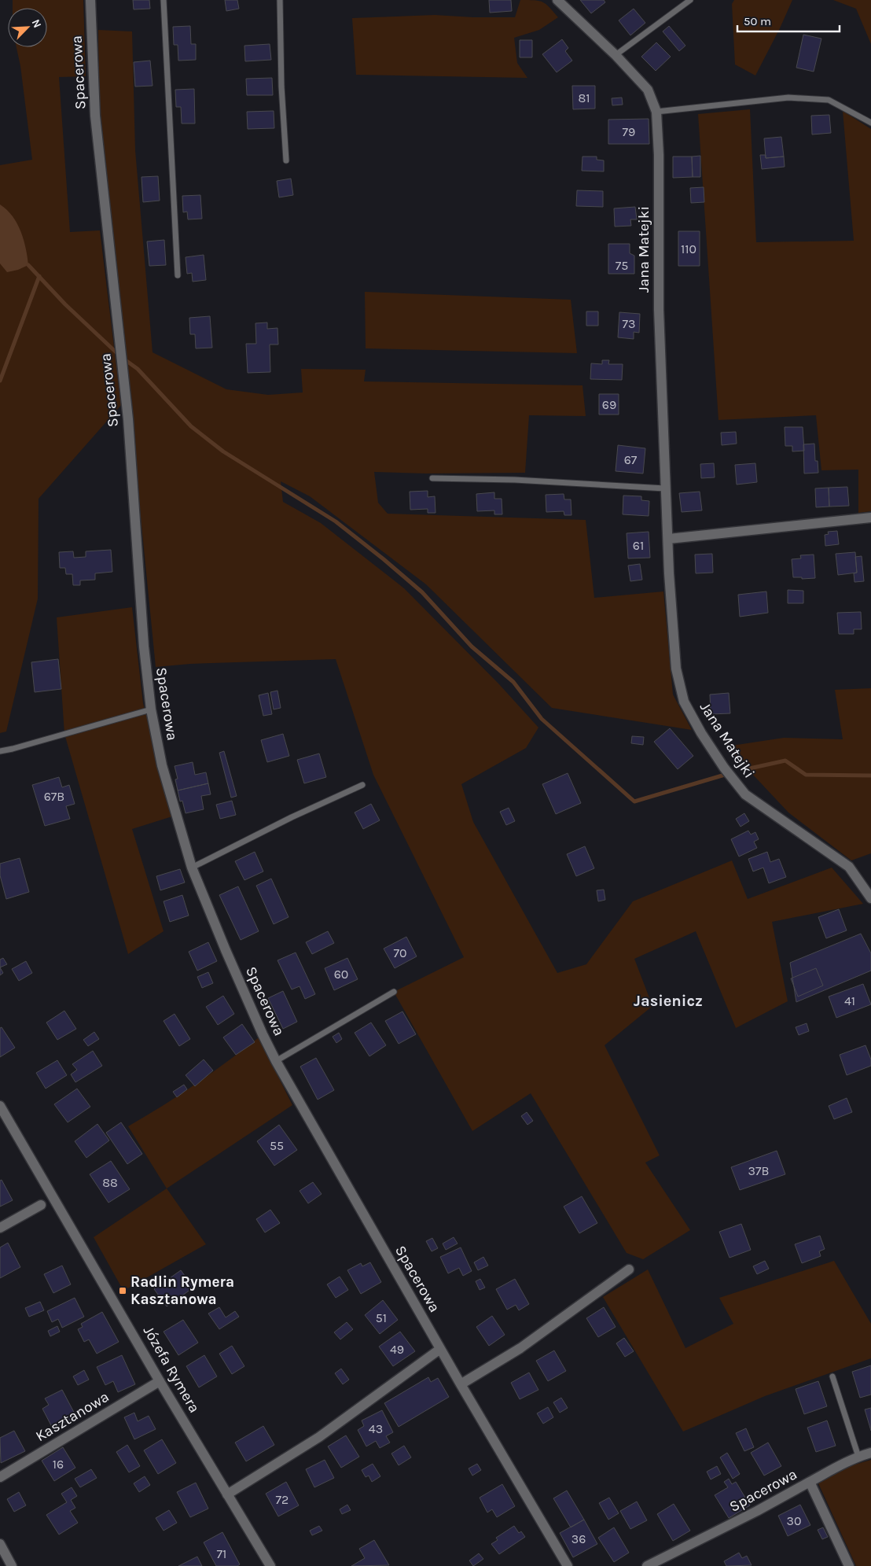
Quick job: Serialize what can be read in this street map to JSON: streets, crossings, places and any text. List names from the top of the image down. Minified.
{"streets":{"street":["Spacerowa","Jana Matejki","Józefa Rymera","Kasztanowa"]},"crossings":[["Józefa Rymera","Kasztanowa"]],"districts":["Jasienicz"],"places":{"transit":["Radlin Rymera Kasztanowa"]},"house_numbers":["81","79","110","75","73","69","67","61","67B","70","60","41","55","37B","88","51","49","43","16","72","30","36","71"],"scale_bar":"50 m","north":"top right"}
